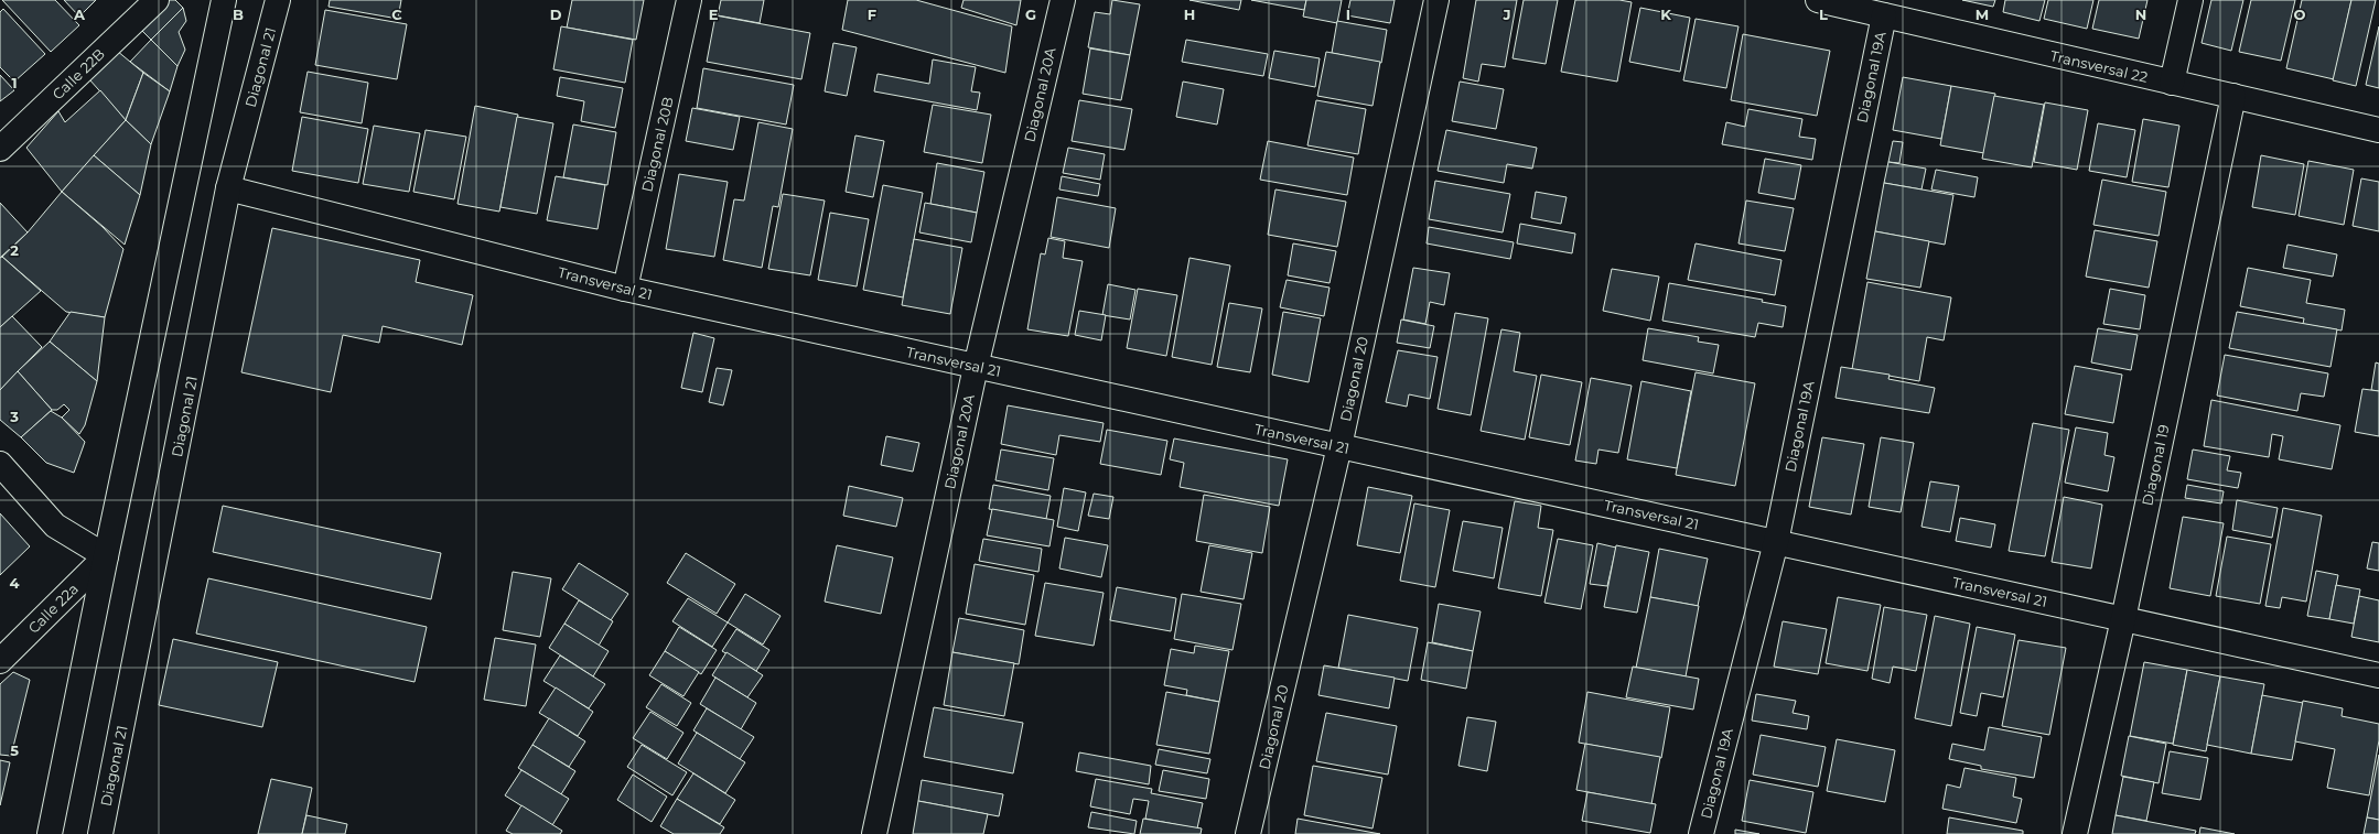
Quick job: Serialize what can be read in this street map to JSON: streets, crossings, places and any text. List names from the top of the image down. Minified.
{"streets":{"main road":["Transversal 22","Diagonal 21","Calle 22B","Diagonal 19A","Diagonal 20A","Diagonal 20B","Transversal 21","Diagonal 20","Diagonal 19","Calle 22a"]},"crossings":[["Transversal 22","Diagonal 19A"],["Transversal 22","Diagonal 19"],["Diagonal 21","Transversal 21"],["Diagonal 19A","Transversal 21"],["Diagonal 20A","Transversal 21"],["Diagonal 20B","Transversal 21"],["Transversal 21","Diagonal 20"],["Transversal 21","Diagonal 19"]],"grid":{"columns":["A","B","C","D","E","F","G","H","I","J","K","L","M","N","O"],"rows":["1","2","3","4","5"]}}
